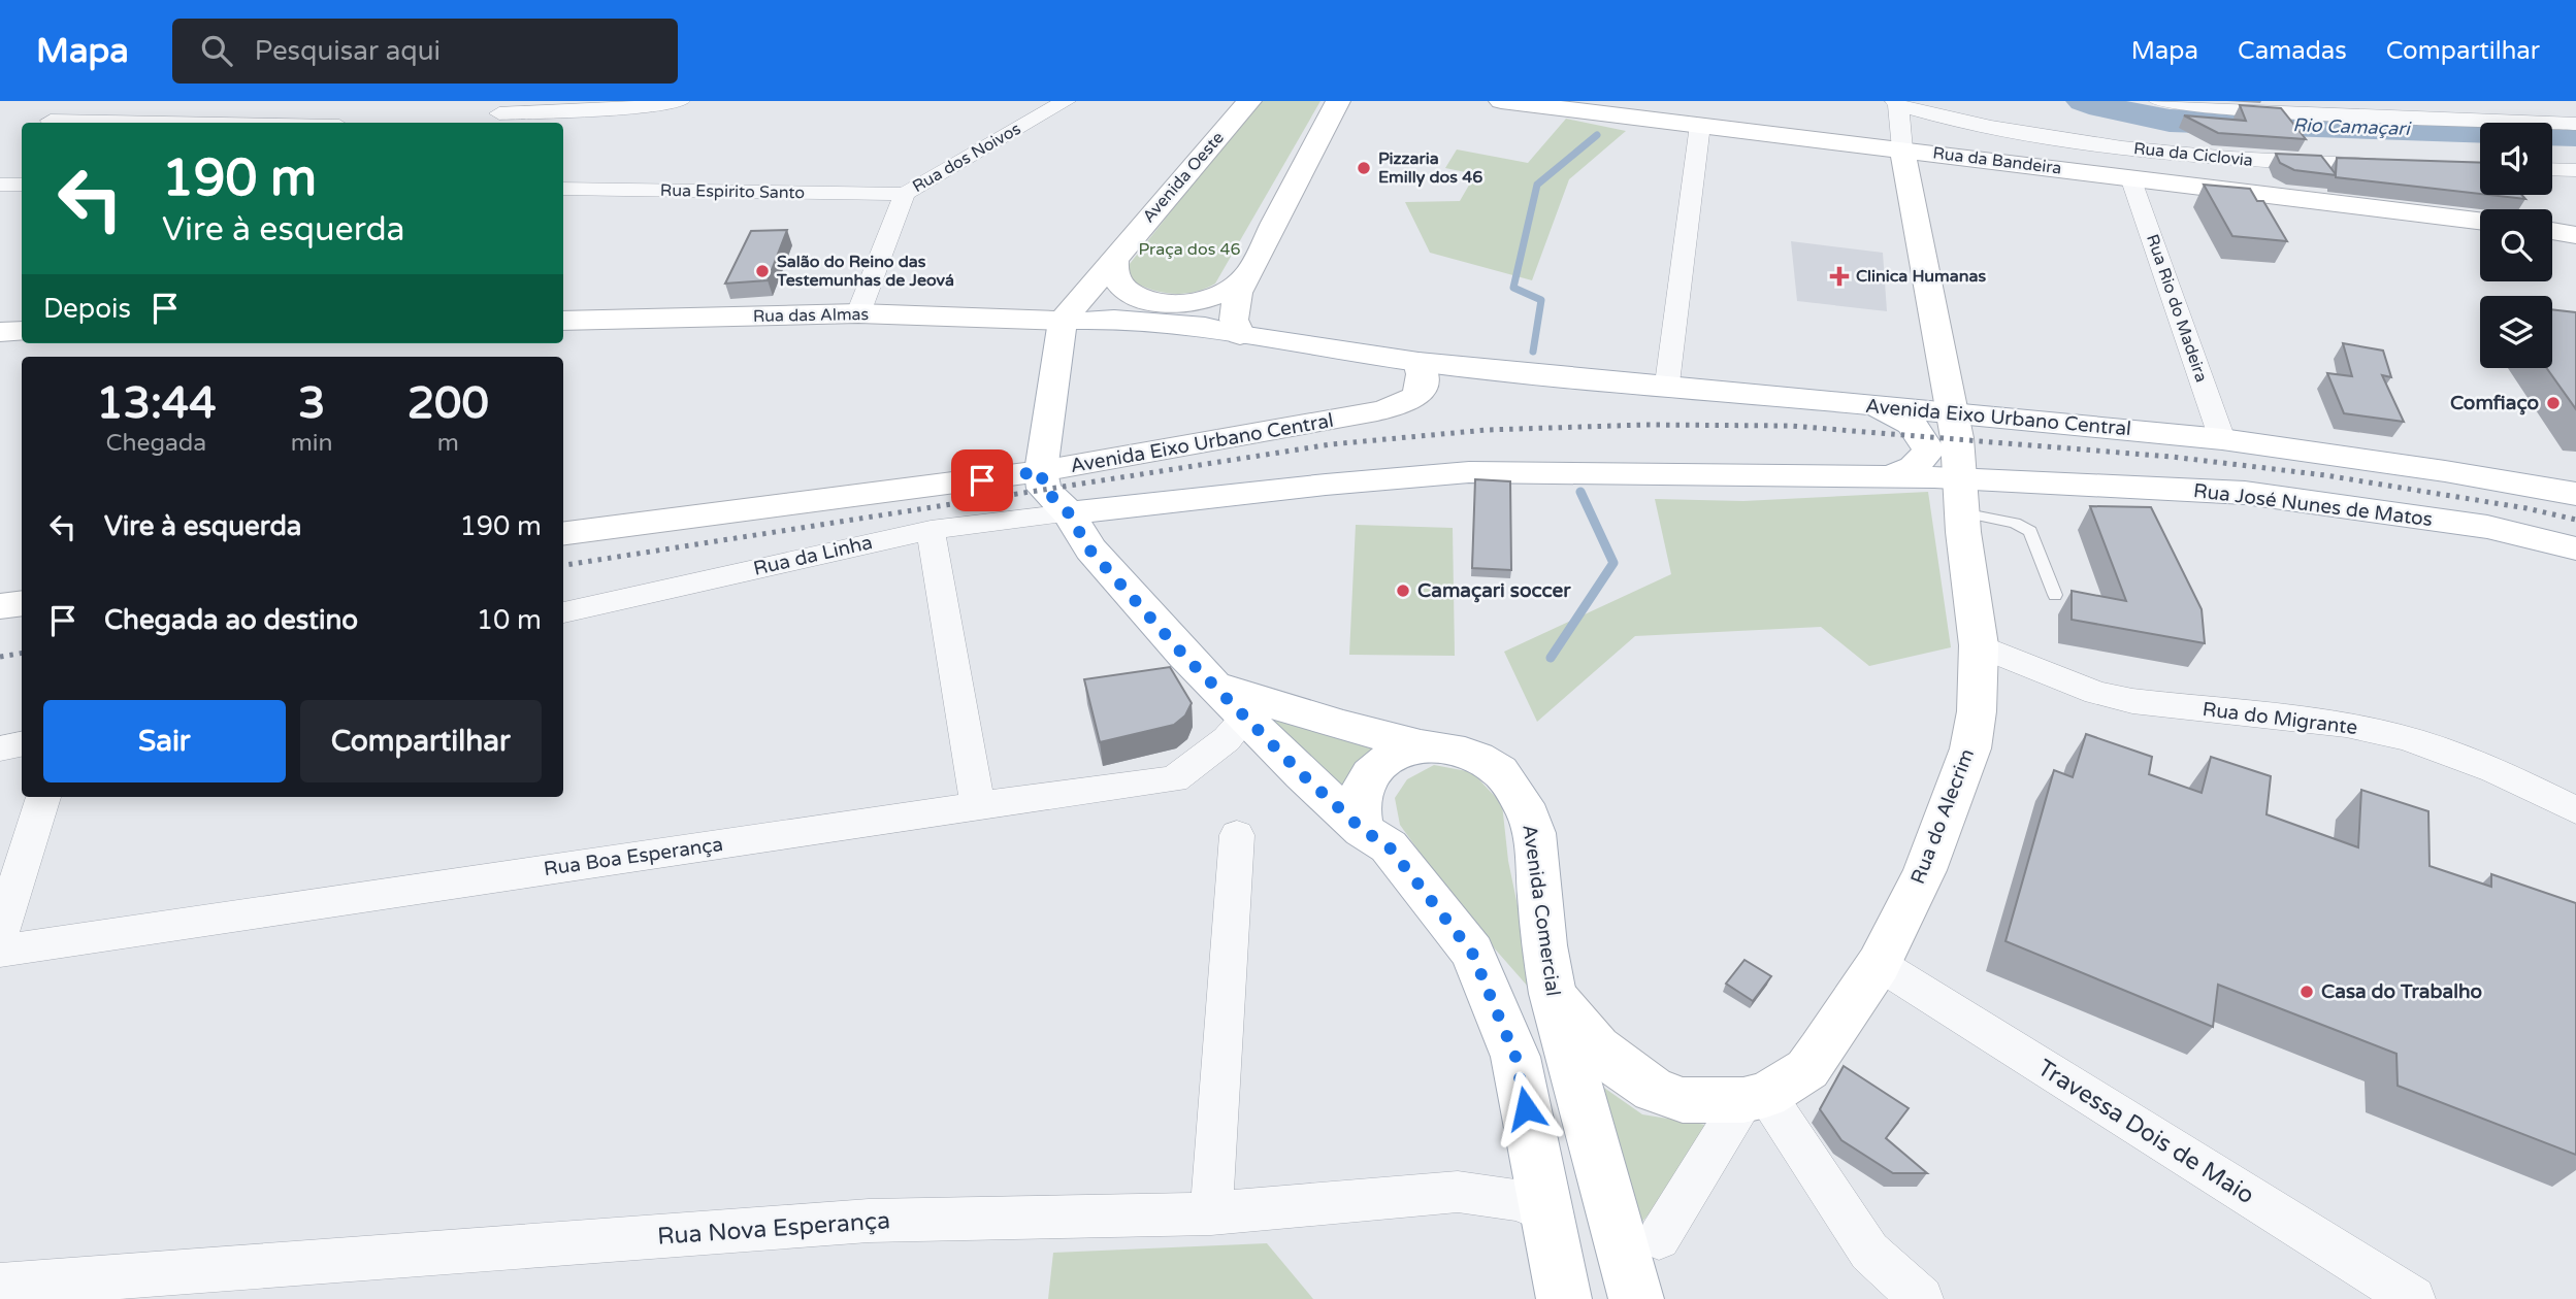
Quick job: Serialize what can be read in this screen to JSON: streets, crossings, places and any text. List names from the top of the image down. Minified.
{"streets":{"main road":["Rua da Bandeira","Avenida Oeste","Rua das Almas","Avenida Eixo Urbano Central","Rua José Nunes de Matos","Rua do Alecrim","Avenida Comercial"],"street":["Rua da Ciclovia","Rua dos Noivos","Rua Espirito Santo","Rua Rio do Madeira","Rua da Linha","Rua do Migrante","Rua Boa Esperança","Travessa Dois de Maio","Rua Nova Esperança"]},"crossings":[["Rua da Ciclovia","Rua da Bandeira"],["Rua da Ciclovia","Rua do Alecrim"],["Rua dos Noivos","Rua Espirito Santo"],["Rua dos Noivos","Rua das Almas"],["Rua da Bandeira","Rua Rio do Madeira"],["Rua da Bandeira","Rua do Alecrim"],["Avenida Oeste","Rua das Almas"],["Avenida Oeste","Avenida Eixo Urbano Central"],["Rua Rio do Madeira","Avenida Eixo Urbano Central"],["Rua das Almas","Avenida Eixo Urbano Central"],["Avenida Eixo Urbano Central","Rua do Alecrim"],["Avenida Eixo Urbano Central","Avenida Comercial"],["Rua José Nunes de Matos","Rua do Alecrim"],["Rua da Linha","Avenida Comercial"],["Rua do Migrante","Rua do Alecrim"],["Rua do Alecrim","Travessa Dois de Maio"],["Rua Boa Esperança","Avenida Comercial"],["Avenida Comercial","Rua Nova Esperança"]],"water":["Rio Camaçari"],"parks":["Praça dos 46"],"places":{"other":["Pizzaria Emilly dos 46","Salão do Reino das Testemunhas de Jeová","Comfiaço","Camaçari soccer","Casa do Trabalho"],"health":["Clinica Humanas"]},"page":{"header":"Mapa","search":"Pesquisar aqui","nav":["Mapa","Camadas","Compartilhar"],"turn":["190 m","Vire à esquerda"],"then":"Depois","eta":["13:44","Chegada","3","min","200","m"],"list":[{"name":"Vire à esquerda","value":"190 m"},{"name":"Chegada ao destino","value":"10 m"}],"buttons":["Sair","Compartilhar"]}}
